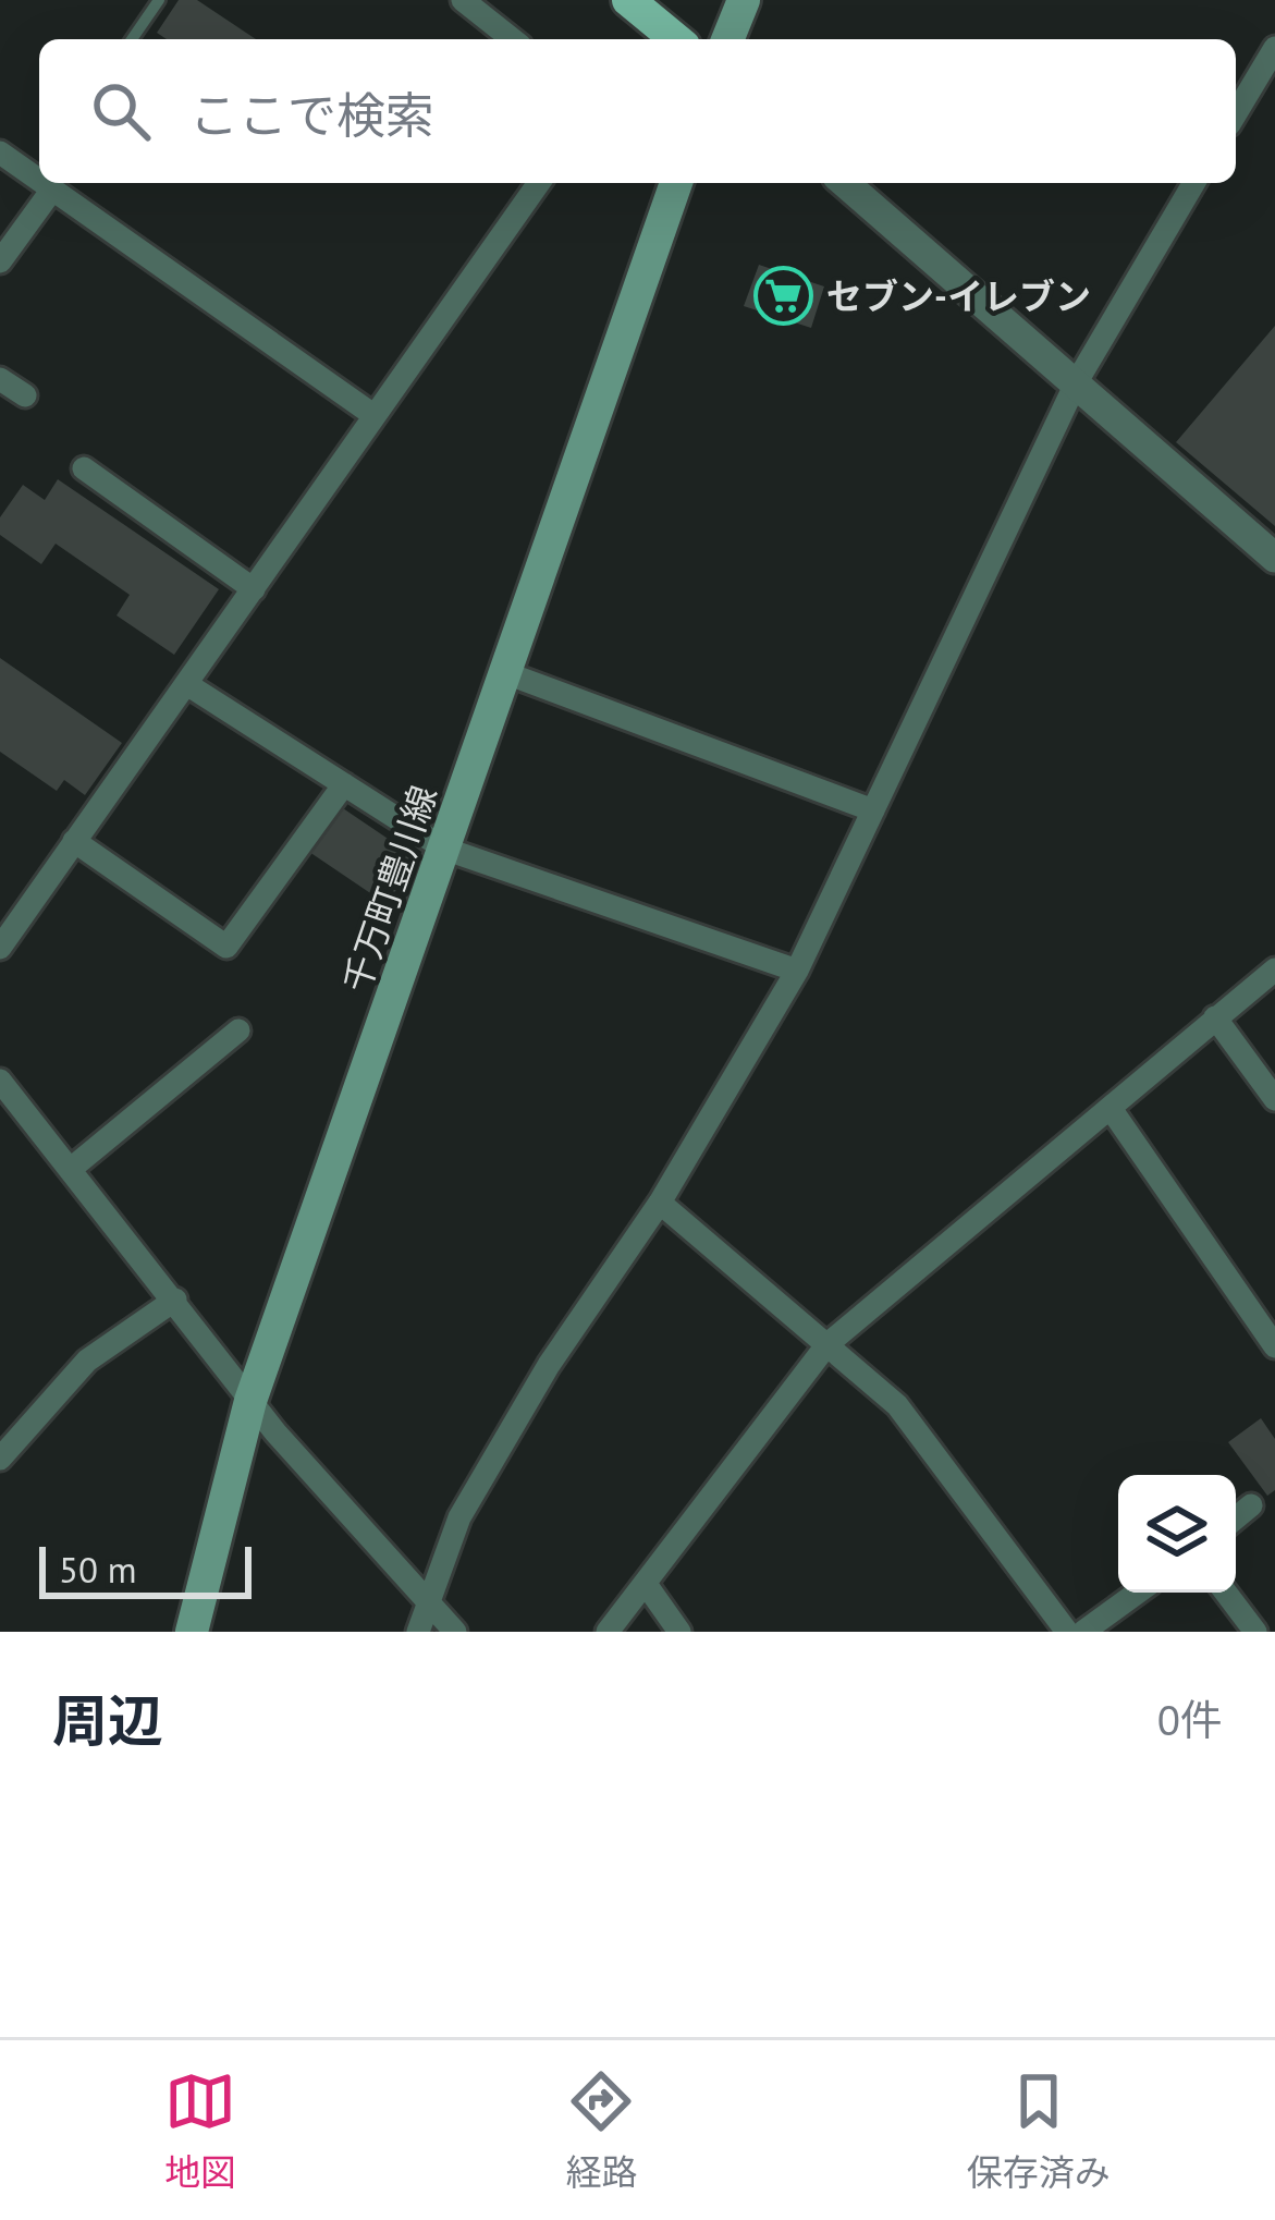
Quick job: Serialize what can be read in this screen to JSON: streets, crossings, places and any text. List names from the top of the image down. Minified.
{"streets":{"main road":["千万町豊川線"]},"places":{"supermarket":["セブン-イレブン"]},"scale_bar":"50 m","page":{"search":"ここで検索","scale":"50 m","heading":["周辺","0件"],"nav":["地図","経路","保存済み"]}}
